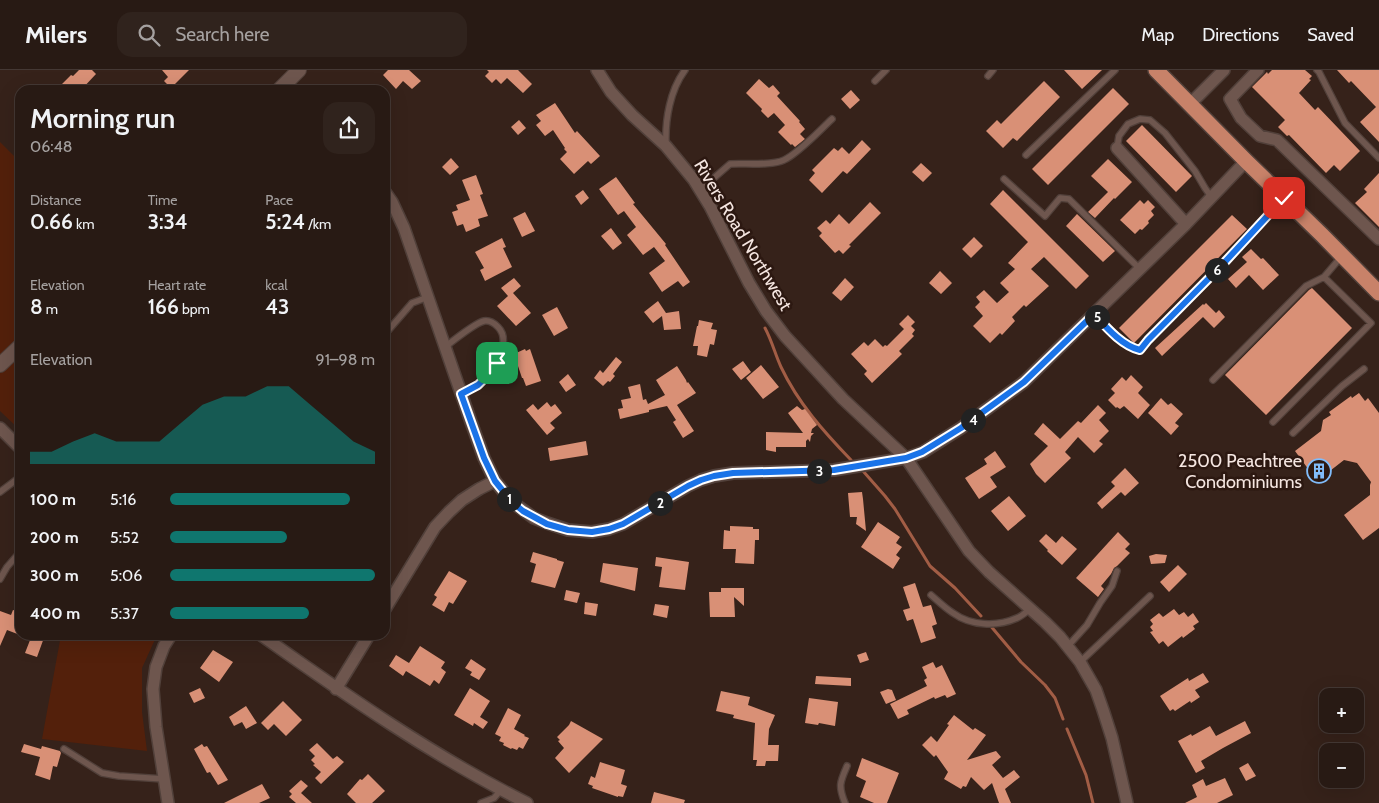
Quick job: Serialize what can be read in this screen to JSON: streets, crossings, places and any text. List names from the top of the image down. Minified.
{"streets":{"street":["Rivers Road Northwest"]},"places":{"building":["2500 Peachtree Condominiums"]},"page":{"header":"Milers","search":"Search here","nav":["Map","Directions","Saved"],"heading":["Morning run","06:48"],"stats":[["Distance","0.66 km"],["Time","3:34"],["Pace","5:24 /km"],["Elevation","8 m"],["Heart rate","166 bpm"],["kcal","43"]],"pins":["6","5","4","3","1","2"],"chart":["Elevation","91–98 m"],"list":[{"name":"100 m","note":"5:16"},{"name":"200 m","note":"5:52"},{"name":"300 m","note":"5:06"},{"name":"400 m","note":"5:37"}],"map_buttons":["+","−"]}}
